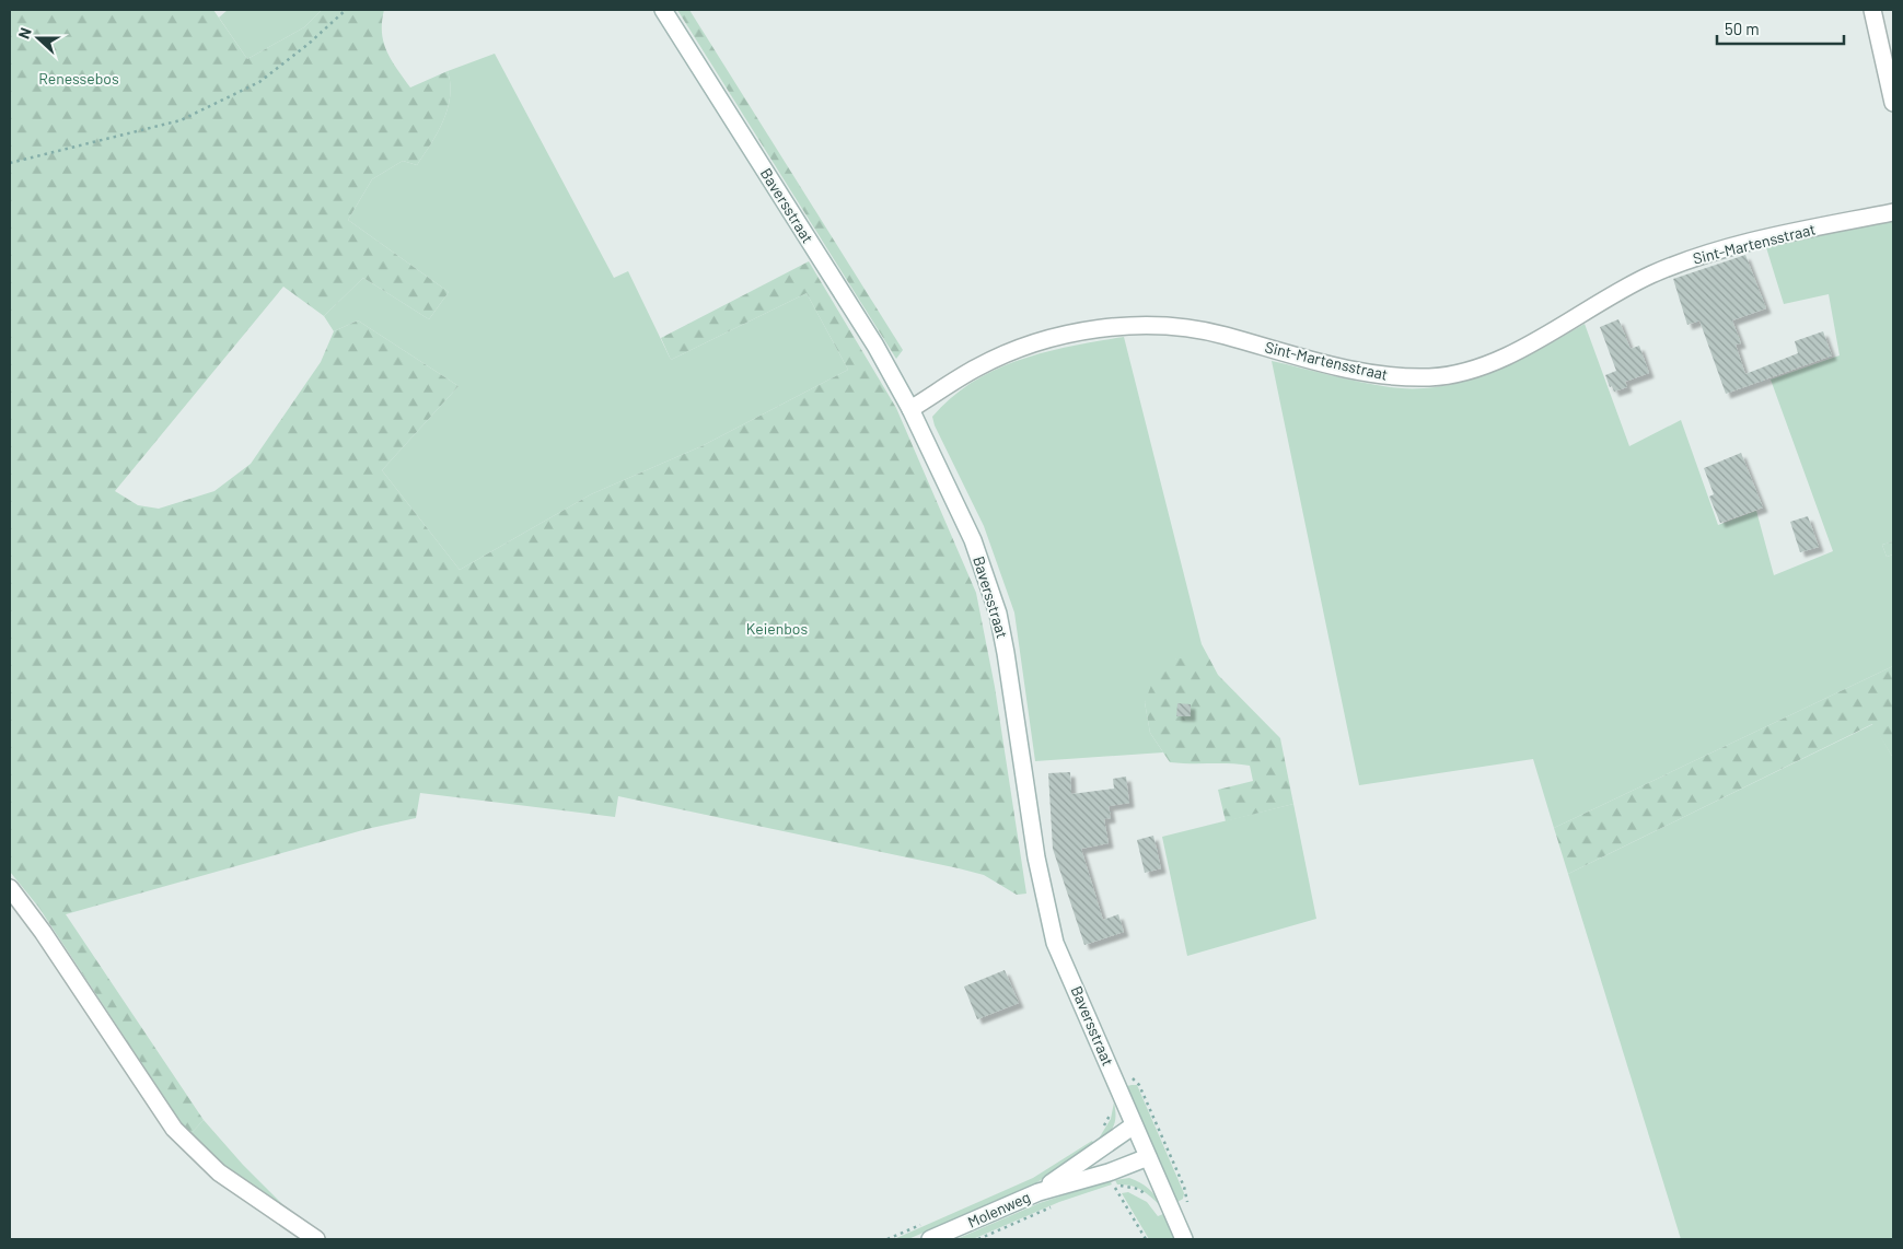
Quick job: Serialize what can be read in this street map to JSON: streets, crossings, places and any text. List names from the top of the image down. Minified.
{"streets":{"main road":["Baversstraat","Sint-Martensstraat","Molenweg"]},"crossings":[["Baversstraat","Sint-Martensstraat"],["Baversstraat","Molenweg"]],"parks":["Renessebos","Keienbos"],"scale_bar":"50 m","north":"left"}
